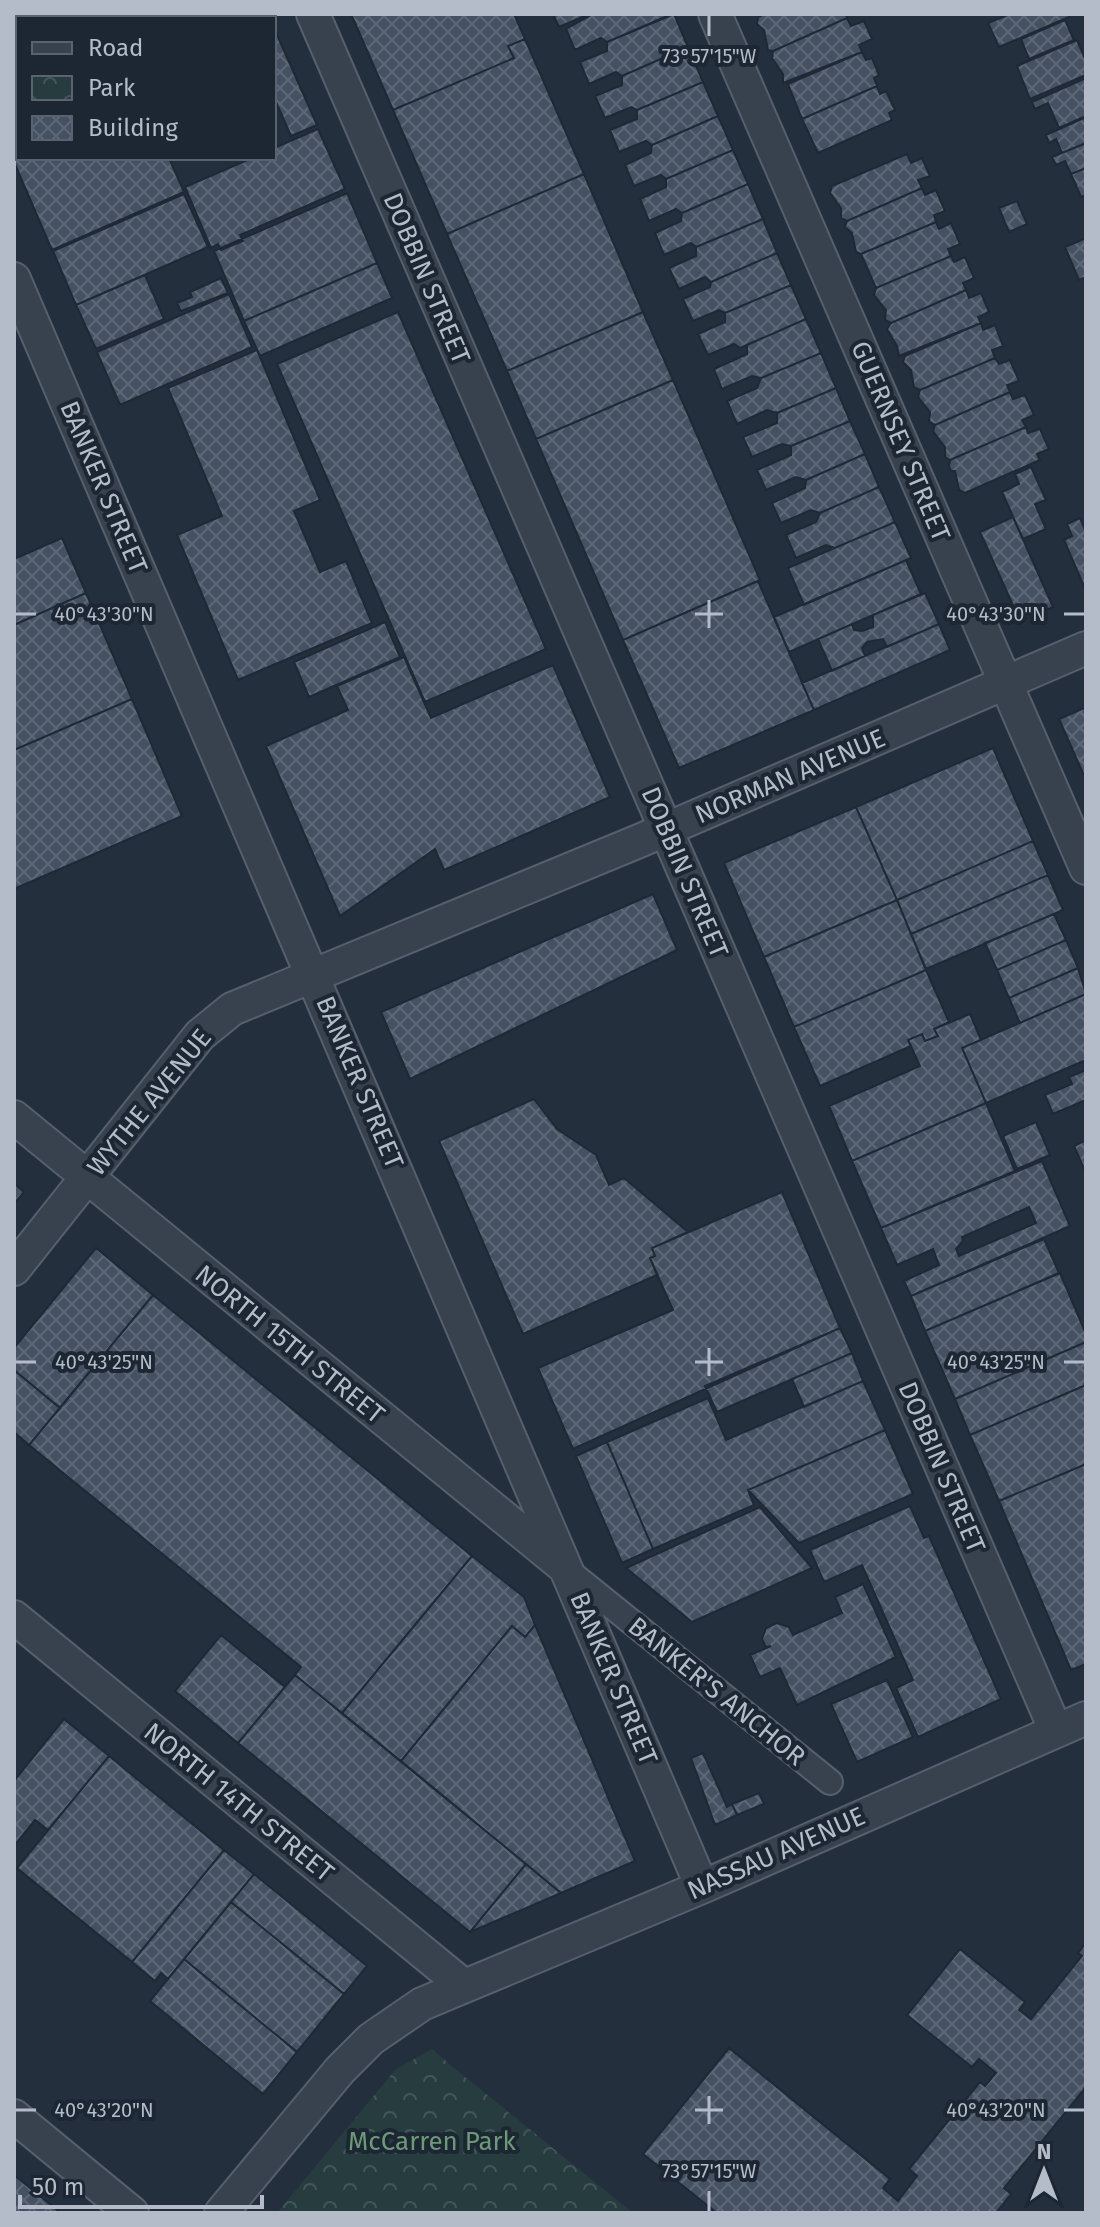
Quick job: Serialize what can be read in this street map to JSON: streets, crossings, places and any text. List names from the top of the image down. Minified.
{"streets":{"street":["DOBBIN STREET","GUERNSEY STREET","BANKER STREET","NORMAN AVENUE","WYTHE AVENUE","NORTH 15TH STREET","BANKER'S ANCHOR","NORTH 14TH STREET","NASSAU AVENUE"]},"crossings":[["DOBBIN STREET","NORMAN AVENUE"],["DOBBIN STREET","NASSAU AVENUE"],["GUERNSEY STREET","NORMAN AVENUE"],["BANKER STREET","NORMAN AVENUE"],["BANKER STREET","WYTHE AVENUE"],["BANKER STREET","NORTH 15TH STREET"],["BANKER STREET","BANKER'S ANCHOR"],["BANKER STREET","NASSAU AVENUE"],["NORMAN AVENUE","WYTHE AVENUE"],["WYTHE AVENUE","NORTH 15TH STREET"],["NORTH 15TH STREET","BANKER'S ANCHOR"],["NORTH 14TH STREET","NASSAU AVENUE"]],"parks":["McCarren Park"],"legend":["Road","Park","Building"],"scale_bar":"50 m","north":"top","coordinates":["73°57'15\"W","40°43'30\"N","40°43'25\"N","40°43'20\"N"]}
